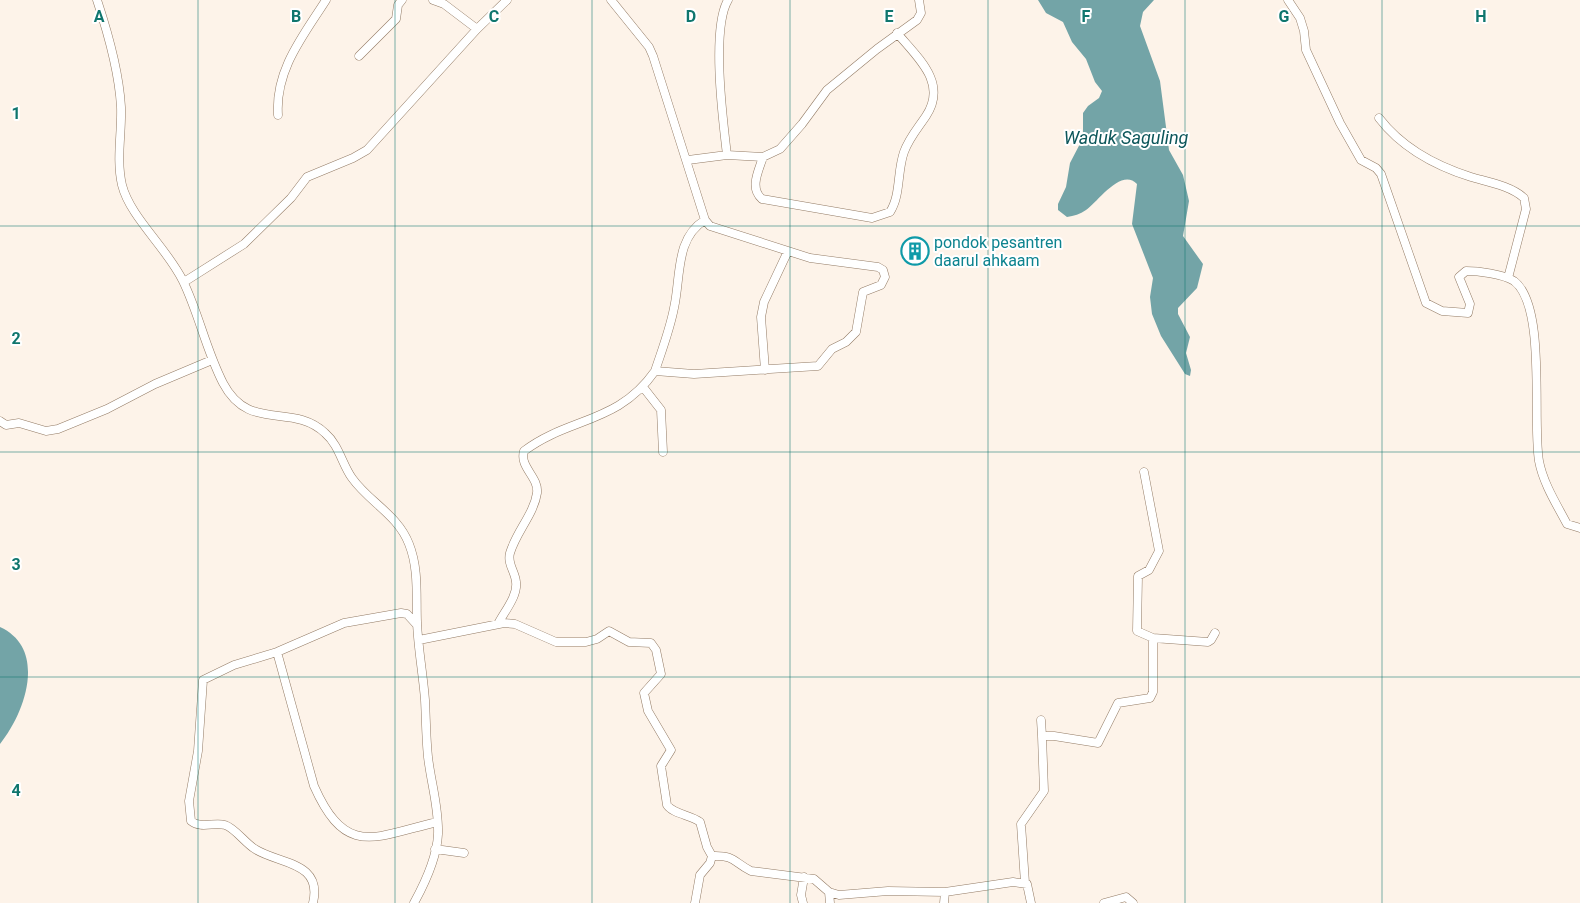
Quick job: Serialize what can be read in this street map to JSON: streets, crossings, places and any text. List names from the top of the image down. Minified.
{"water":["Waduk Saguling"],"places":{"building":["pondok pesantren daarul ahkaam"]},"grid":{"columns":["A","B","C","D","E","F","G","H"],"rows":["1","2","3","4"]}}
